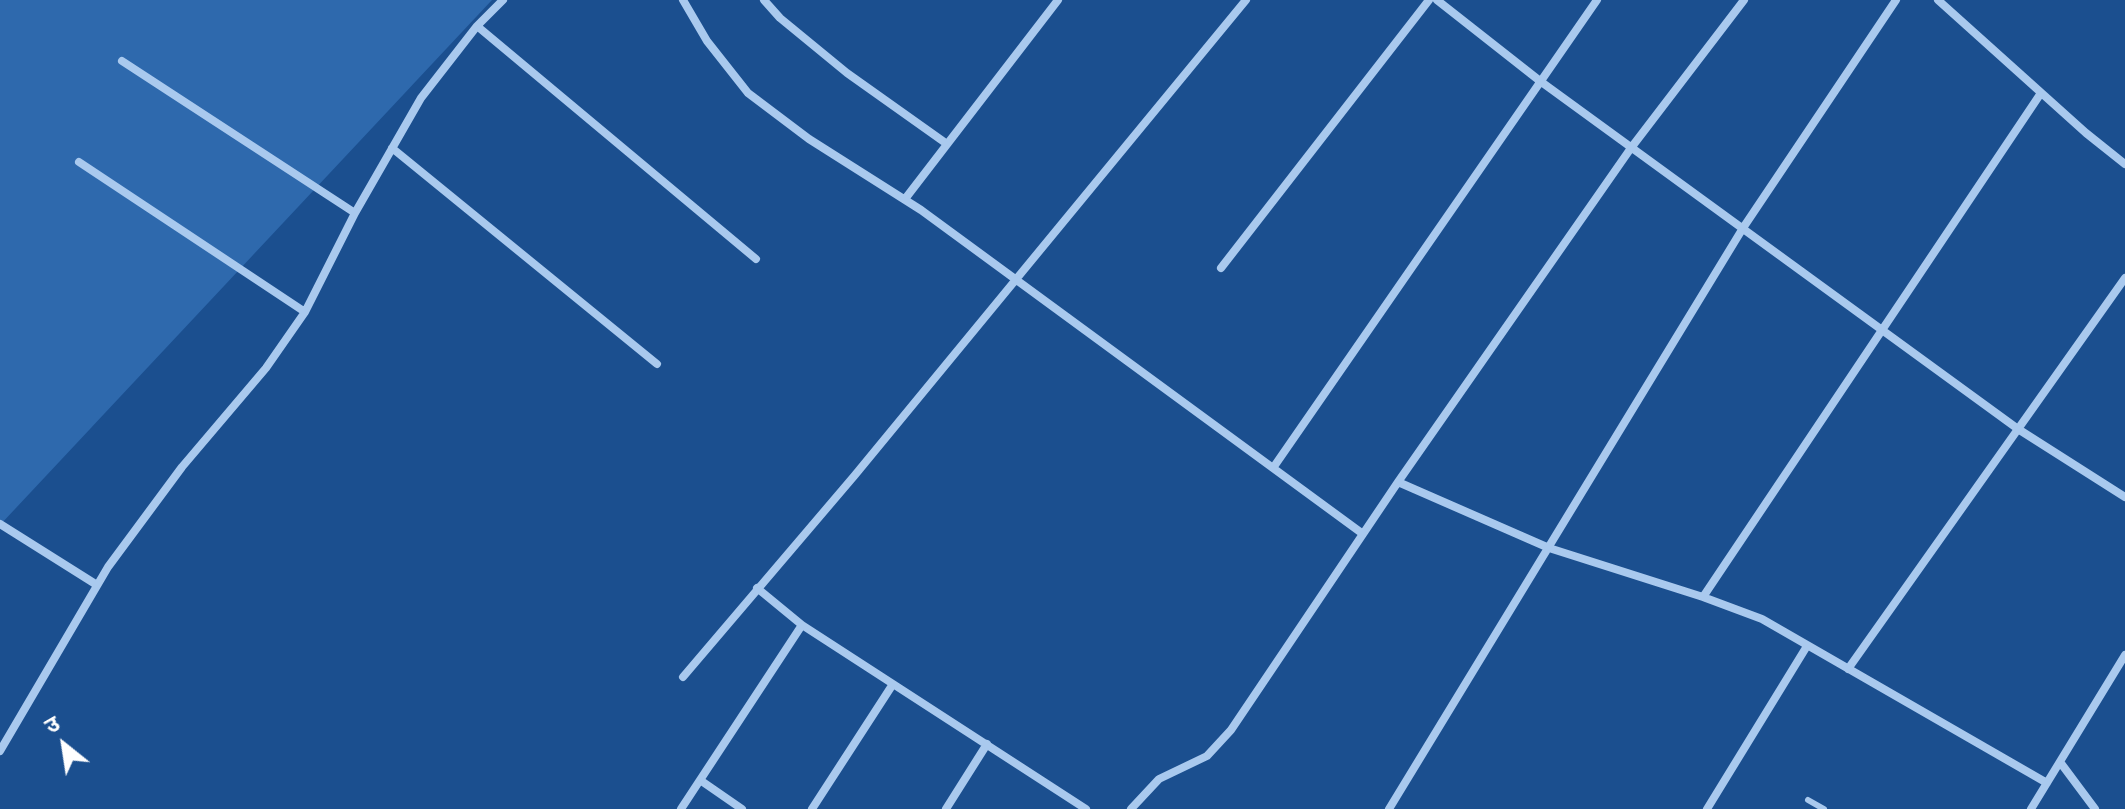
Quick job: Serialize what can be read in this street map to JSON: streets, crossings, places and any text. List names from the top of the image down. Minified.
{"north":"top left"}
